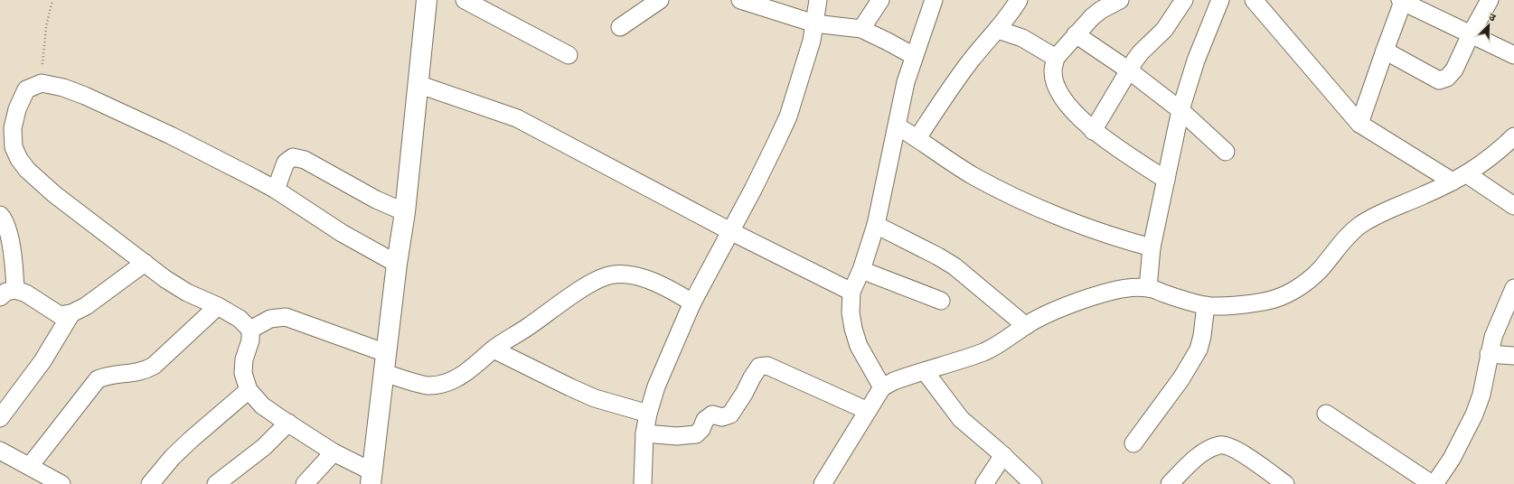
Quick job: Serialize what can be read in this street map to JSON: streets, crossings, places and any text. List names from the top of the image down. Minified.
{"north":"top right"}
